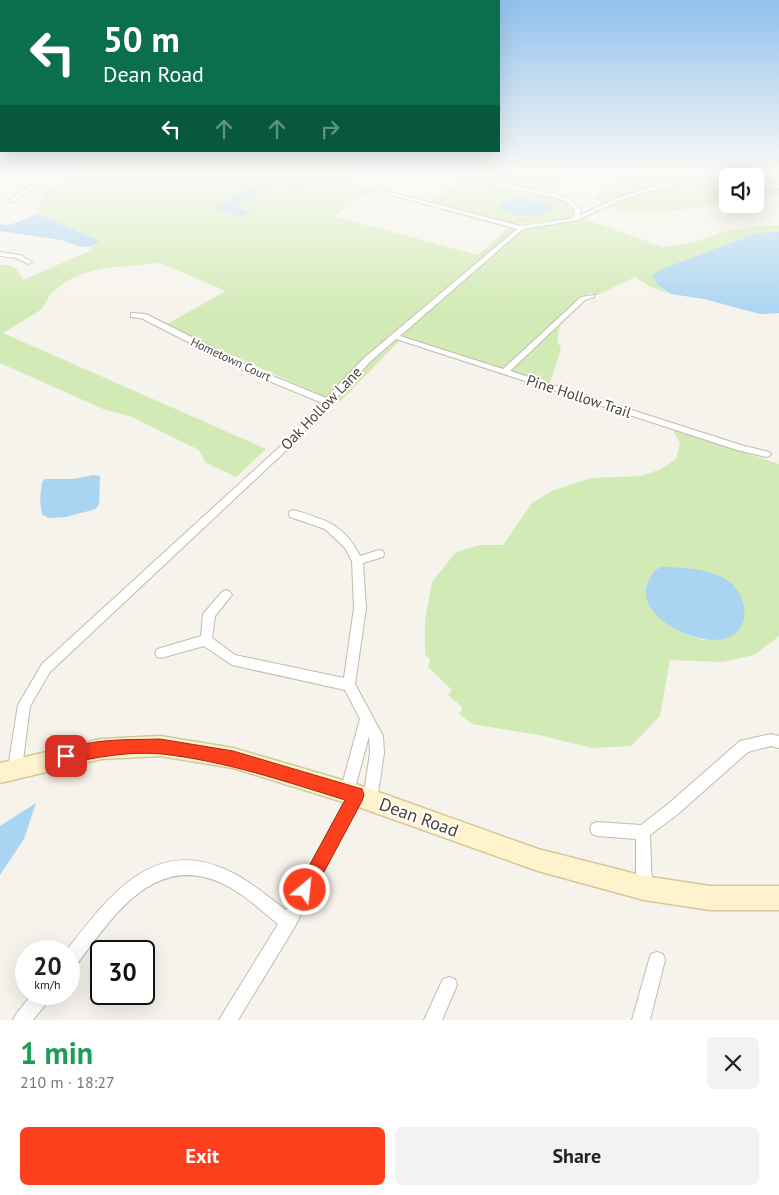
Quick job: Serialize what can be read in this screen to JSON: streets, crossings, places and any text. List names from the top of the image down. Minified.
{"streets":{"main road":["Dean Road"],"street":["Hometown Court","Pine Hollow Trail","Oak Hollow Lane"]},"crossings":[["Hometown Court","Oak Hollow Lane"],["Pine Hollow Trail","Oak Hollow Lane"],["Oak Hollow Lane","Dean Road"]],"page":{"turn":["50 m","Dean Road"],"speed":"20 km/h","limit":"30","heading":["1 min","210 m · 18:27"],"buttons":["Exit","Share"]}}
